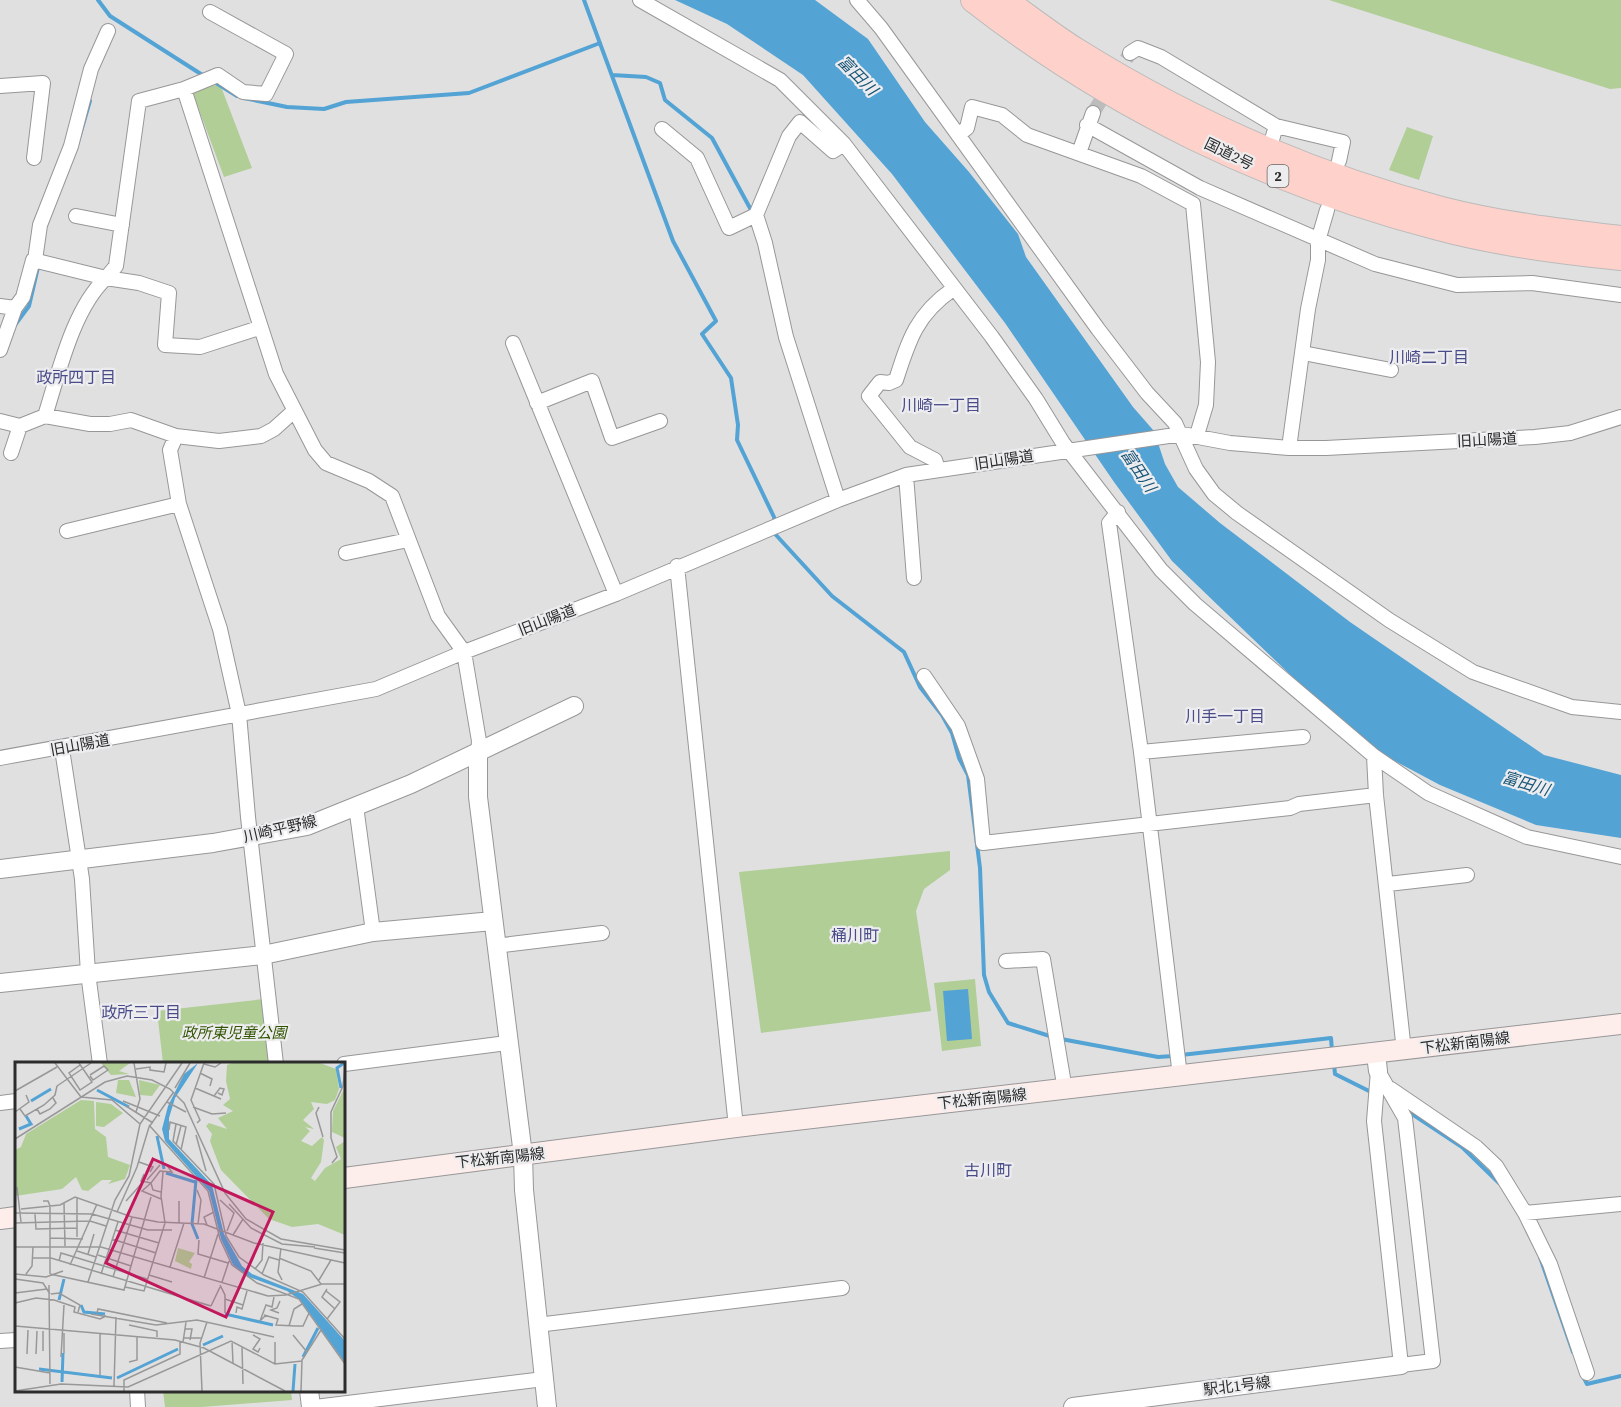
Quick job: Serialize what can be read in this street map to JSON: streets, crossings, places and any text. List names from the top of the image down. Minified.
{"streets":{"highway":["国道2号","2"],"main road":["下松新南陽線"],"street":["旧山陽道","川崎平野線","駅北1号線"]},"districts":["川崎二丁目","政所四丁目","川崎一丁目","川手一丁目","桶川町","政所三丁目","古川町"],"water":["富田川"],"parks":["政所東児童公園"]}
